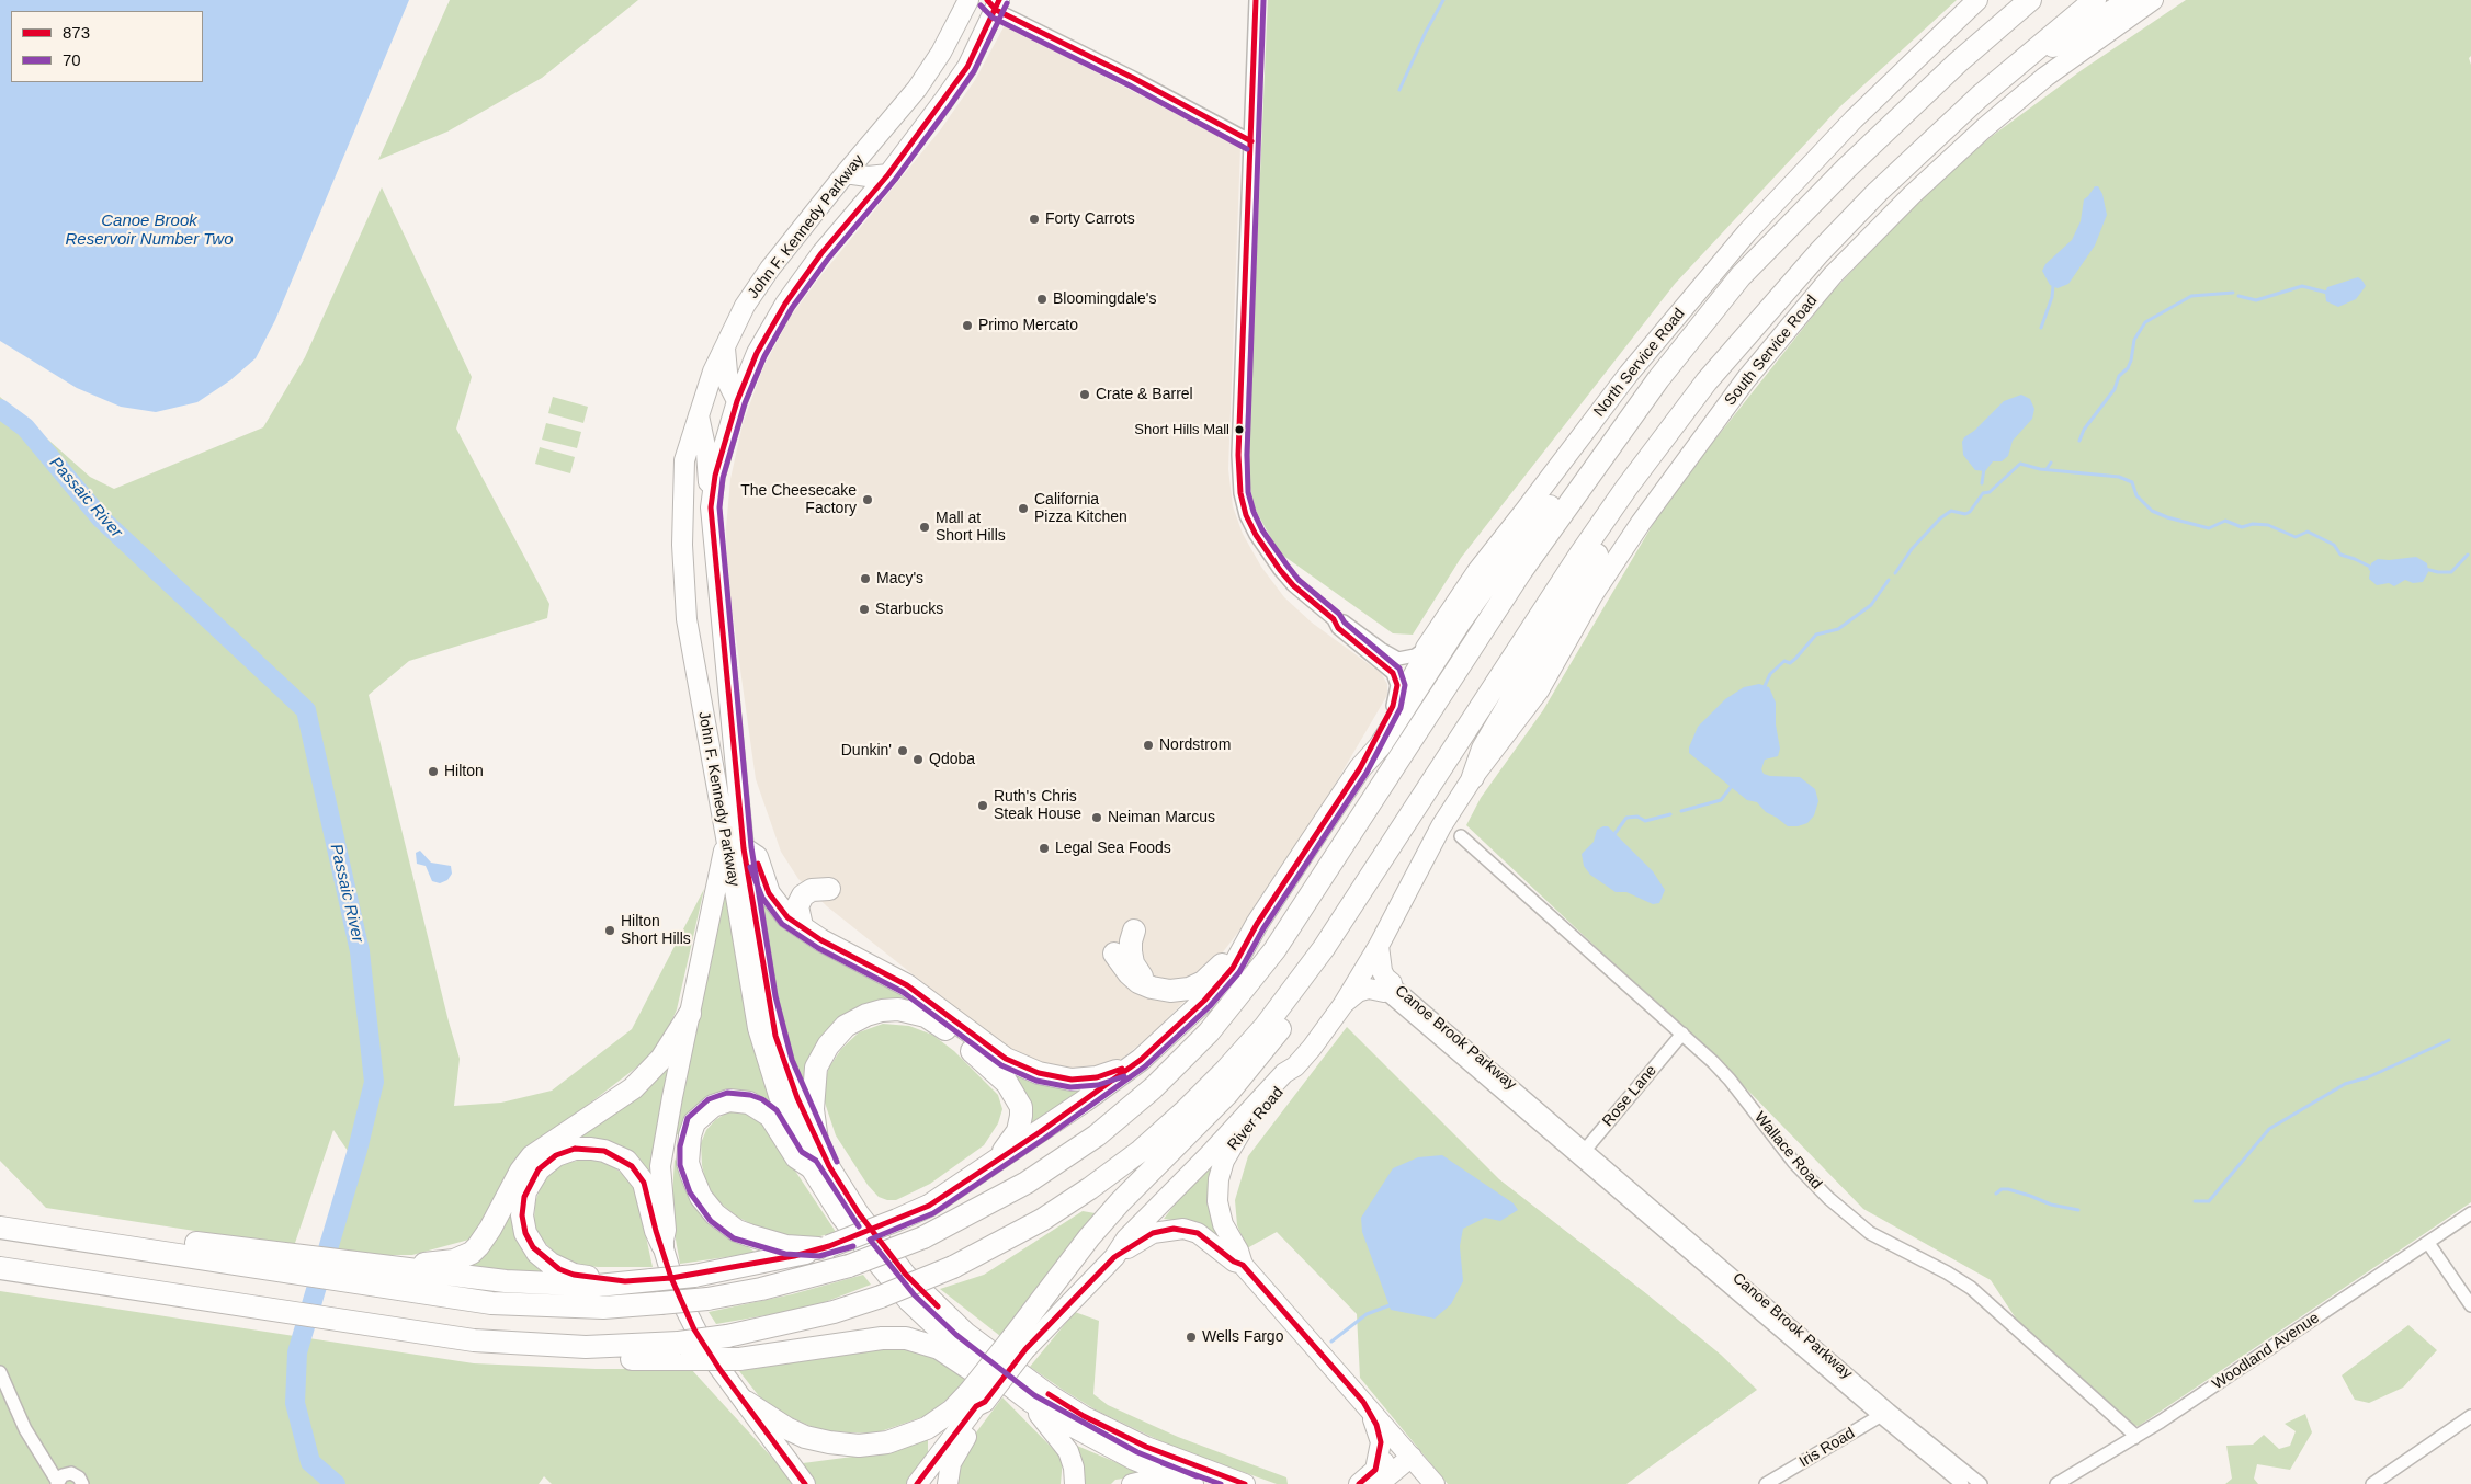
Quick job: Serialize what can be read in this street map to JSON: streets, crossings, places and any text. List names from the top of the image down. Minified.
{"streets":{"main road":["John F. Kennedy Parkway","South Service Road","North Service Road","River Road"],"street":["Canoe Brook Parkway","Rose Lane","Wallace Road","Woodland Avenue","Iris Road"]},"crossings":[["South Service Road","River Road"],["Canoe Brook Parkway","Rose Lane"],["Canoe Brook Parkway","Iris Road"],["Rose Lane","Wallace Road"],["Wallace Road","Woodland Avenue"]],"water":["Canoe Brook Reservoir Number Two","Passaic River"],"places":["Forty Carrots","Bloomingdale's","Primo Mercato","Crate & Barrel","Short Hills Mall","The Cheesecake Factory","California Pizza Kitchen","Mall at Short Hills","Macy's","Starbucks","Nordstrom","Dunkin'","Qdoba","Hilton","Ruth's Chris Steak House","Neiman Marcus","Legal Sea Foods","Hilton Short Hills","Wells Fargo"],"lines":["transit line 873","transit line 70"],"legend":["873","70"]}
